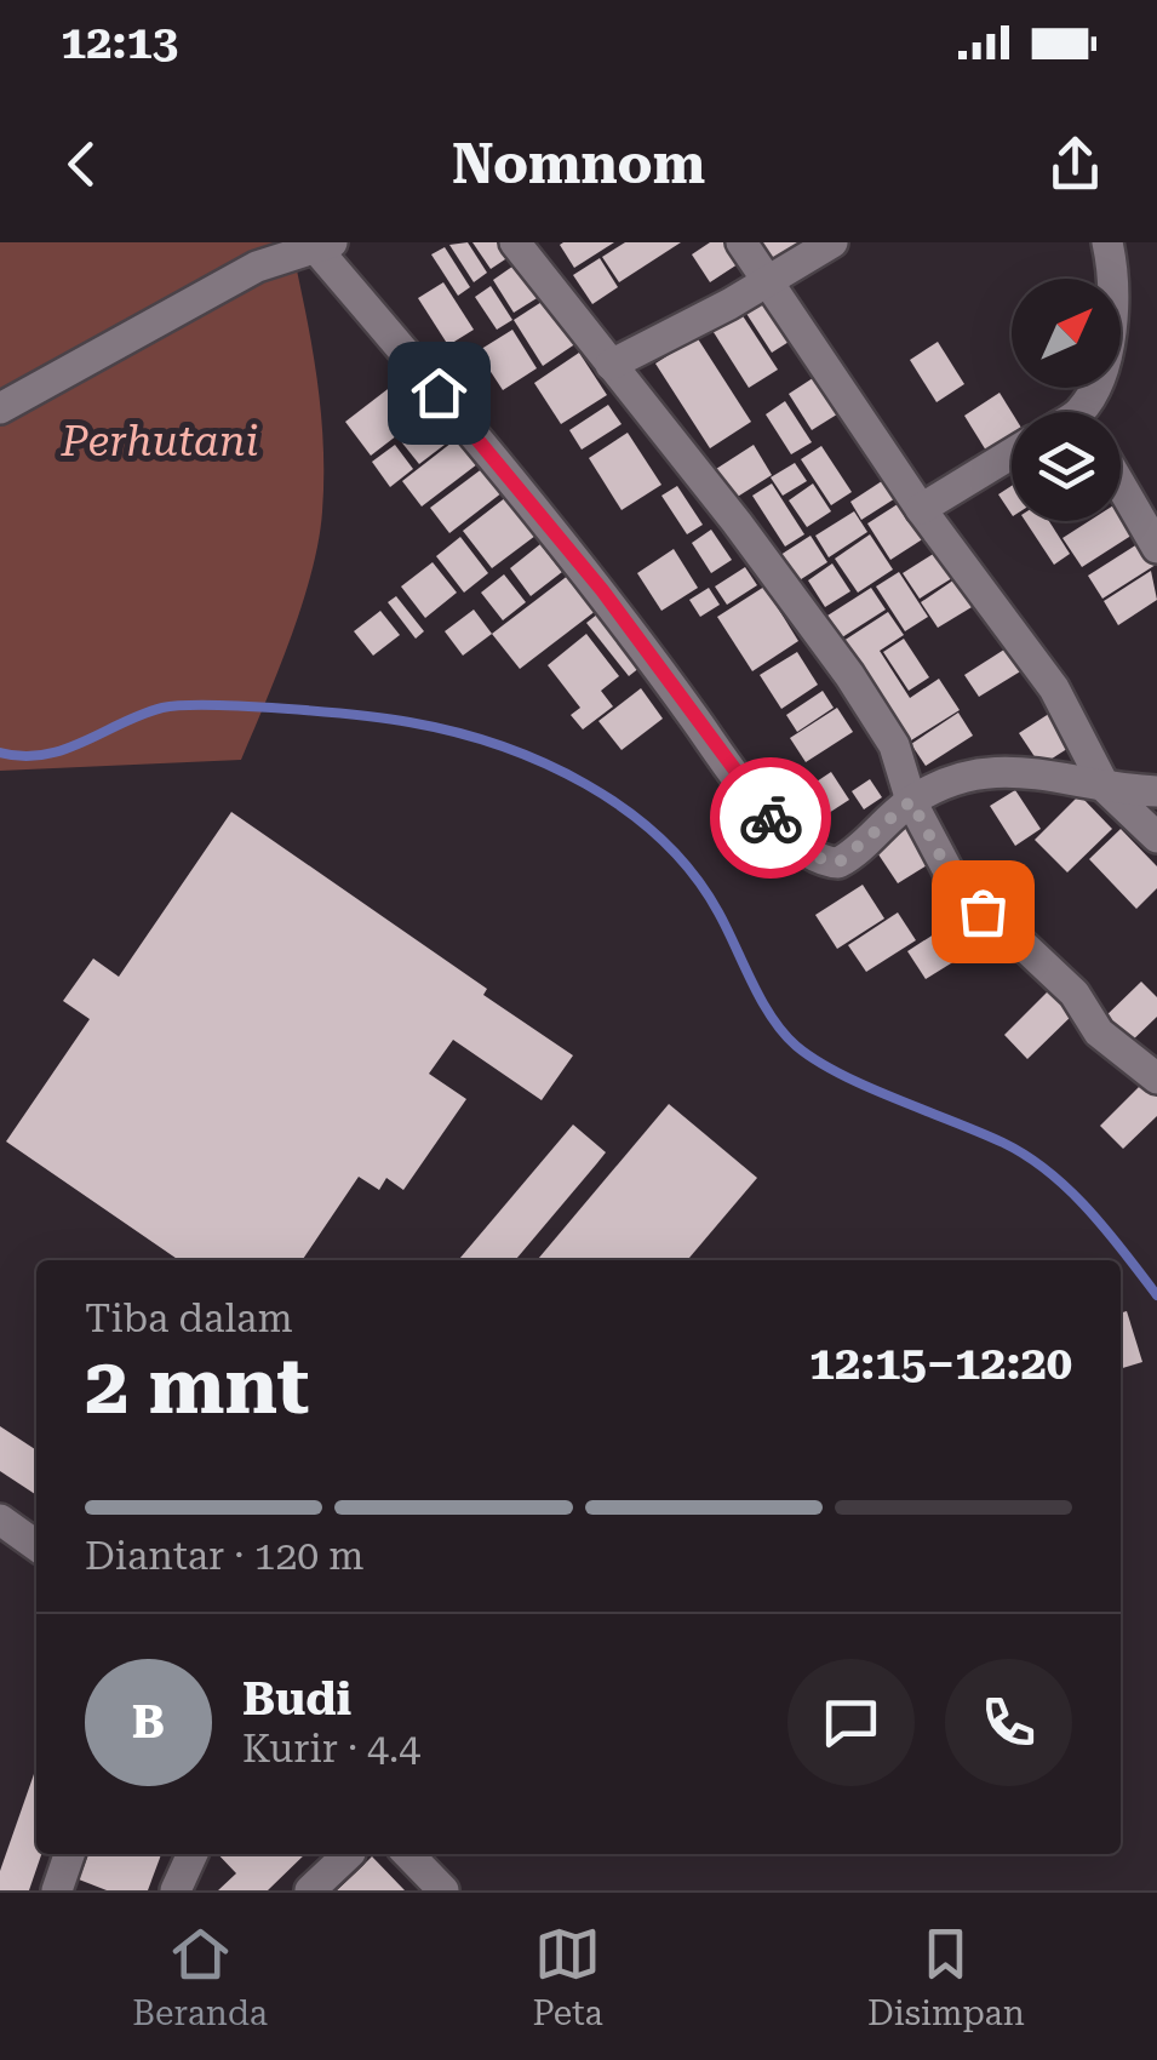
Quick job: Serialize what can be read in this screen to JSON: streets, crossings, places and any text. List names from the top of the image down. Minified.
{"parks":["Perhutani"],"north":"top right","page":{"status":"12:13","header":"Nomnom","heading":["2 mnt","Tiba dalam","12:15–12:20"],"panel":["Budi","Kurir · 4.4"],"bar":"Diantar · 120 m","round":"B","tabs":["Beranda","Peta","Disimpan"]}}
